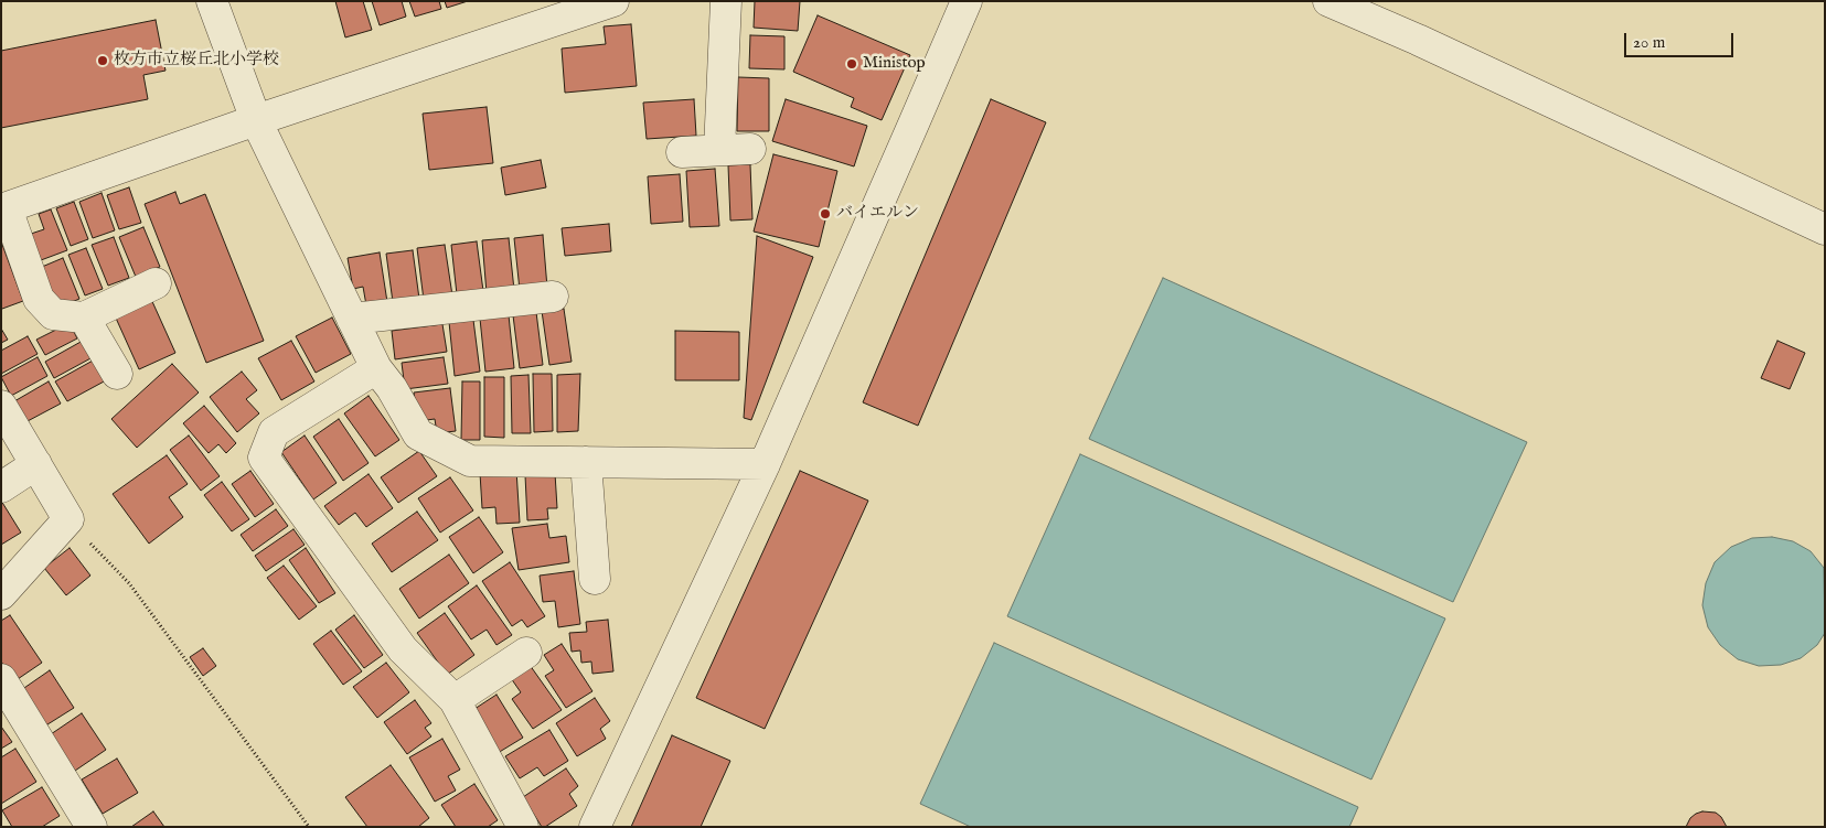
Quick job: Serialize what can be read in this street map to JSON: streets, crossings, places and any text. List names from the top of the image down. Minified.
{"places":["枚方市立桜丘北小学校","Ministop","バイエルン"],"scale_bar":"20 m"}
